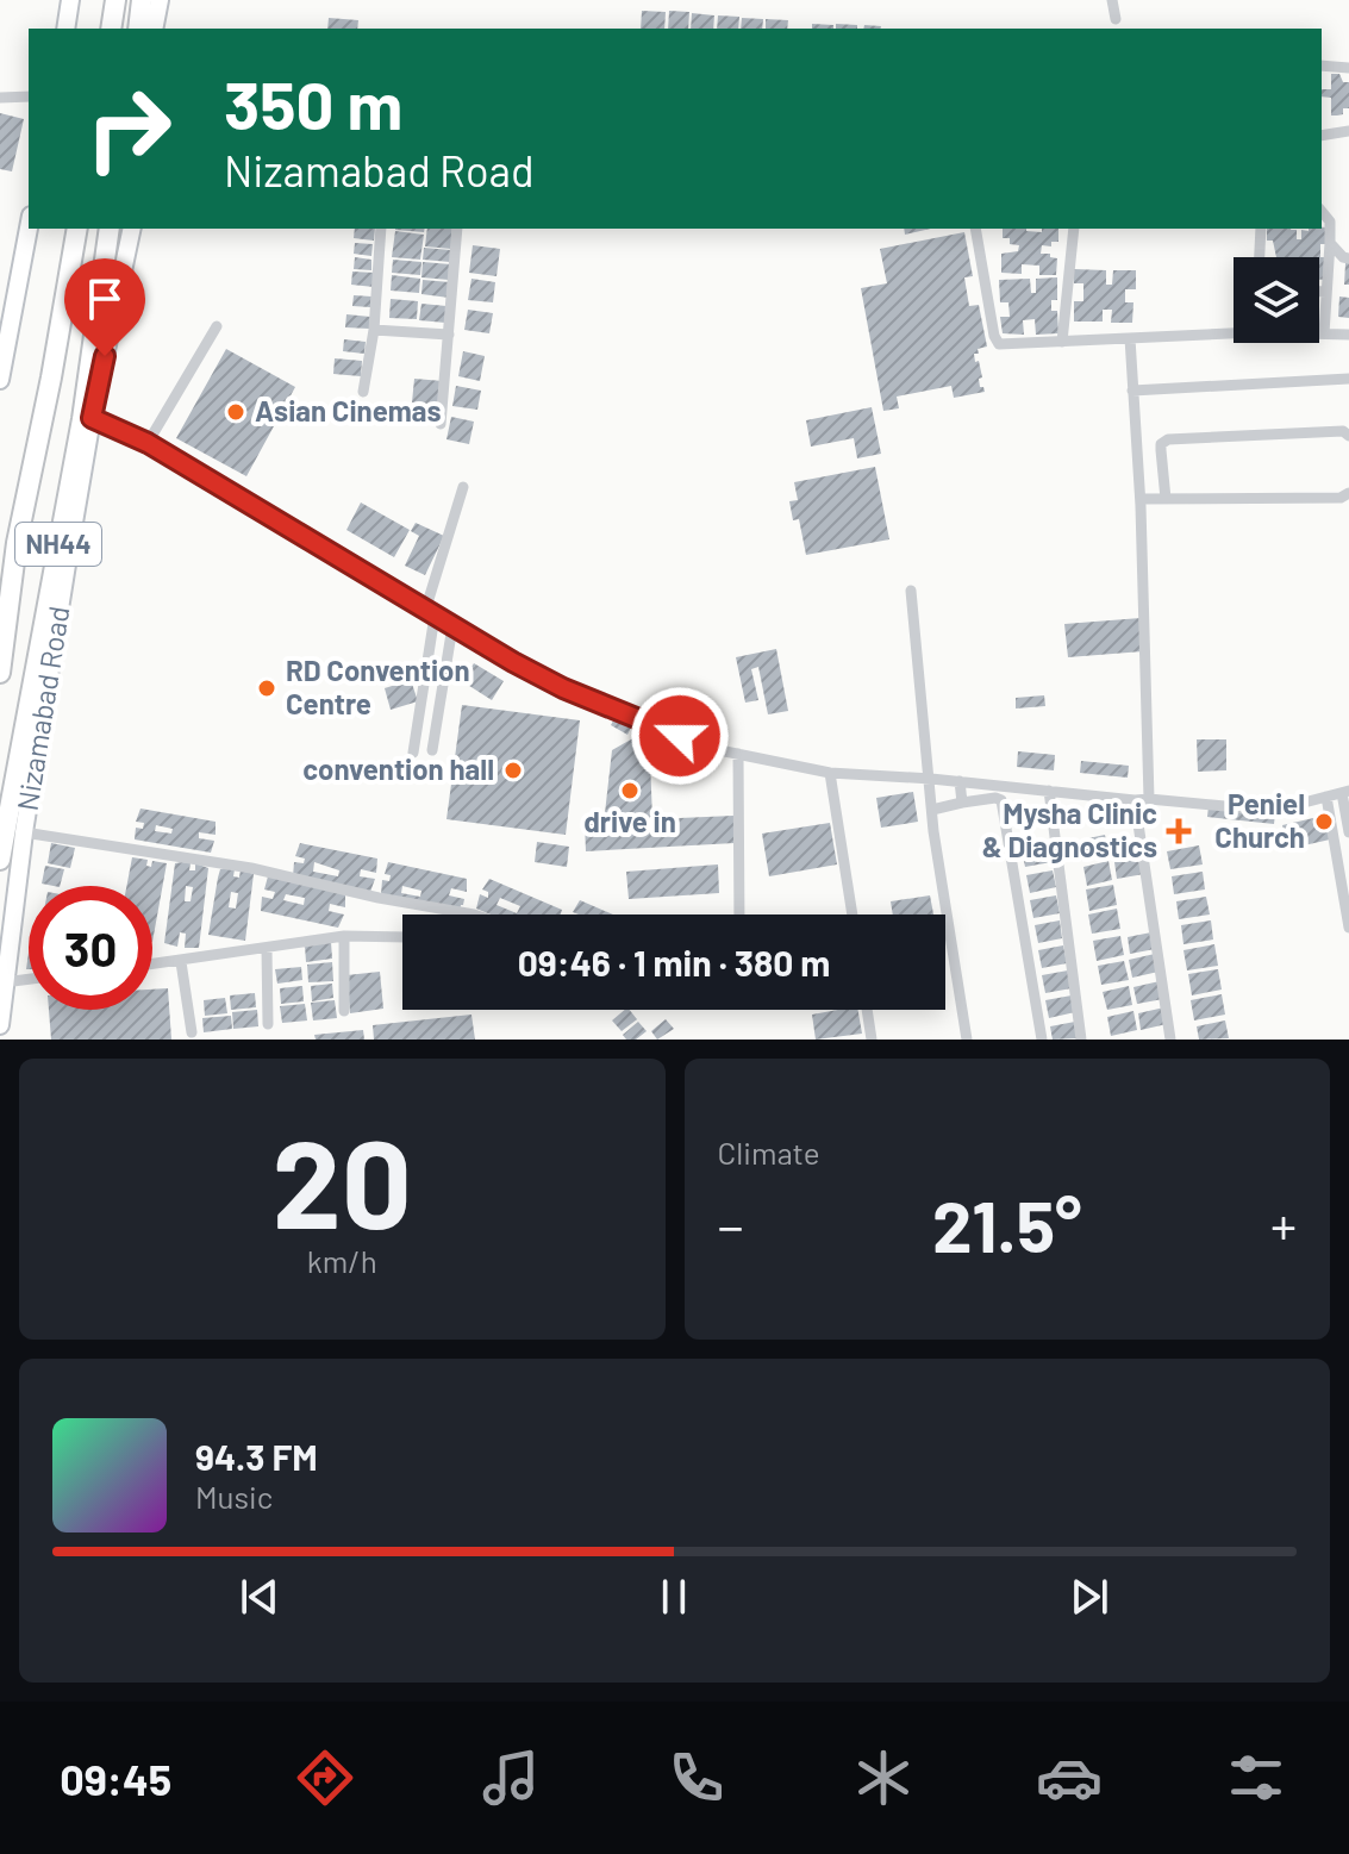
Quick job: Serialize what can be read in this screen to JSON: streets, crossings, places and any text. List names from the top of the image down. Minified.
{"streets":{"highway":["NH44","Nizamabad Road"]},"places":{"other":["Asian Cinemas","RD Convention Centre","convention hall","drive in","Peniel Church"],"health":["Mysha Clinic & Diagnostics"]},"page":{"turn":["350 m","Nizamabad Road"],"limit":"30","trip":"09:46 · 1 min · 380 m","tile":[["20","km/h"],"Climate"],"heat":["−","21.5°","+"],"song":["94.3 FM","Music"],"tabs":"09:45"}}
